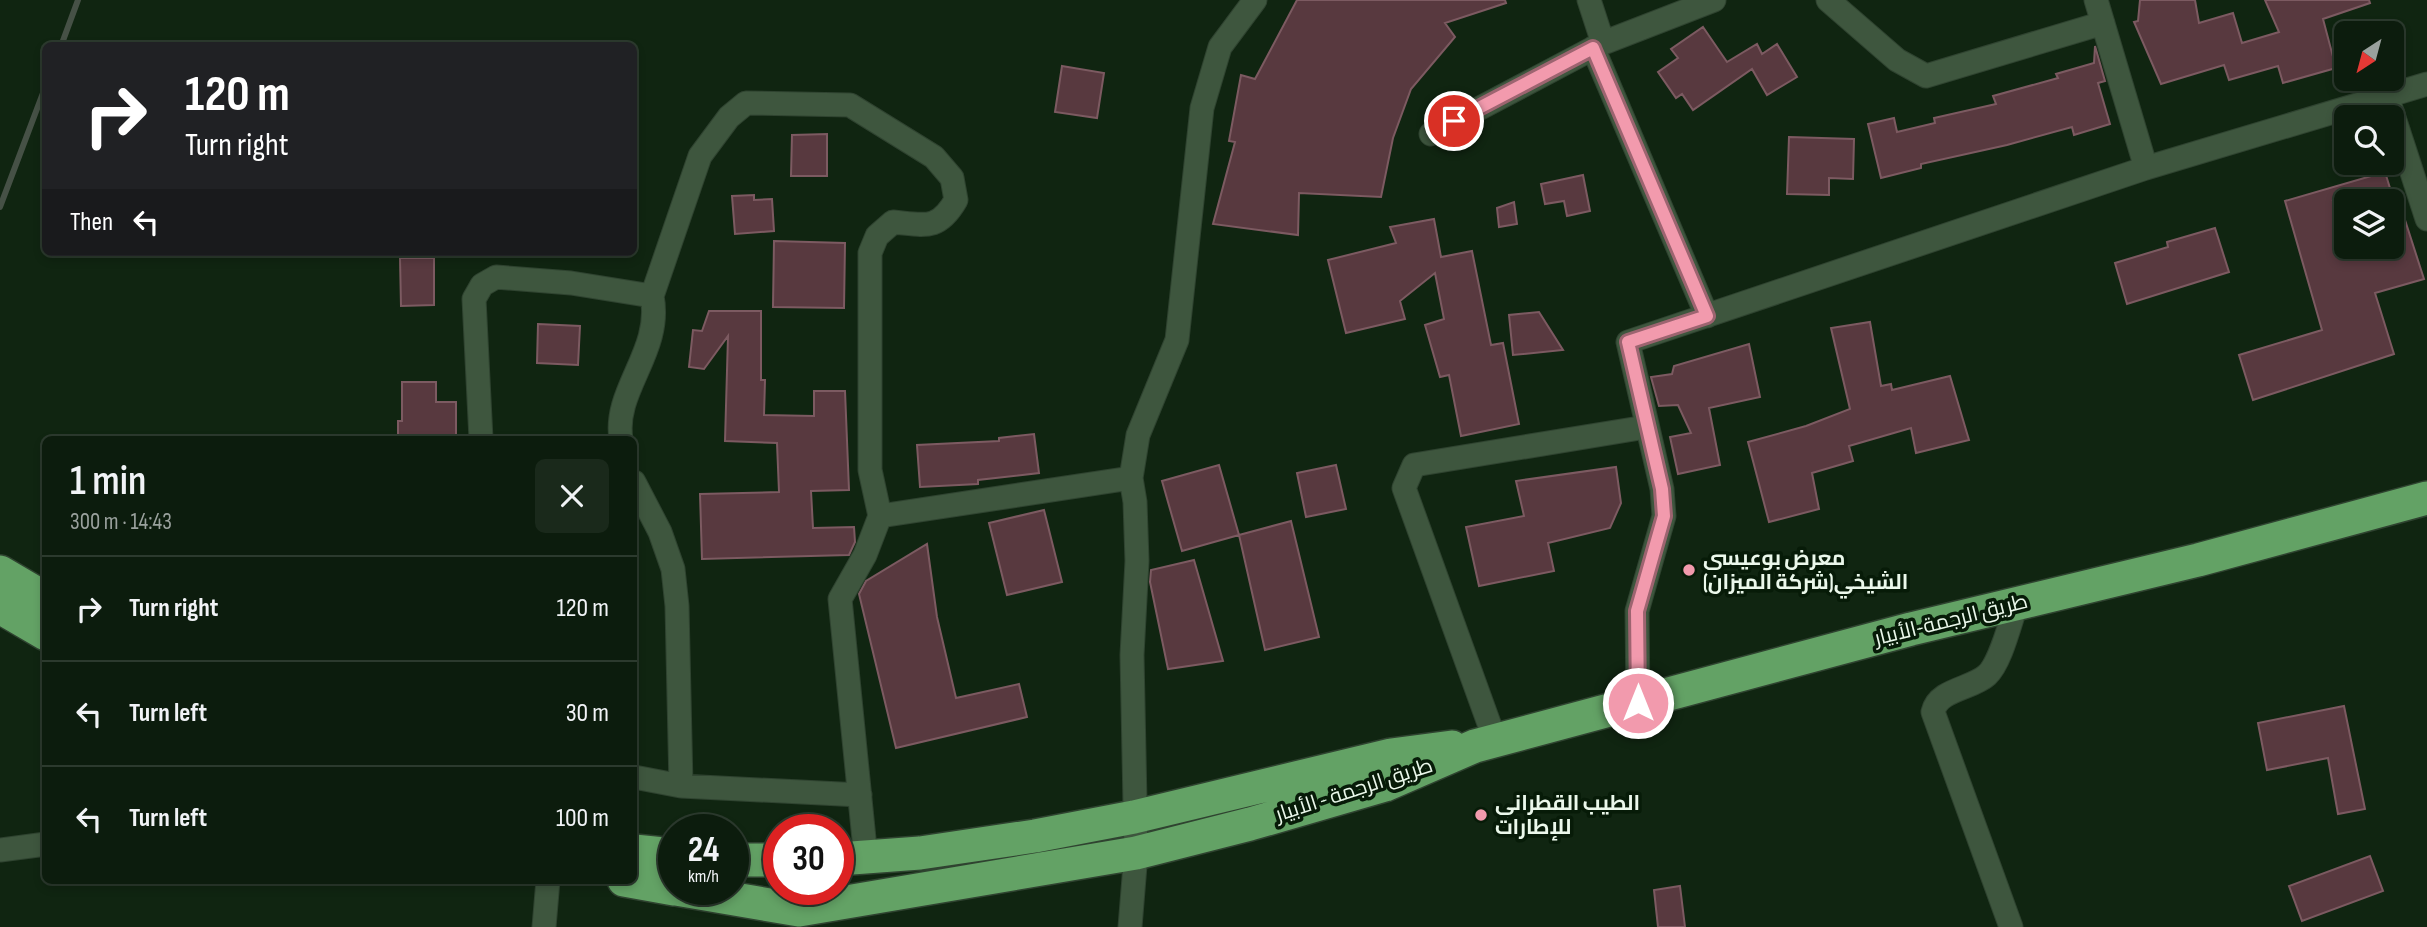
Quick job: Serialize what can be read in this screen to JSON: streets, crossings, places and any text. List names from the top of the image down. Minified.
{"streets":{"highway":["طريق الرجمة-الأبيار","طريق الرجمة - الأبيار"]},"crossings":[["طريق الرجمة-الأبيار","طريق الرجمة - الأبيار"]],"places":["معرض بوعيسى الشيخي(شركة الميزان)","الطيب القطراني للإطارات"],"north":"bottom left","page":{"turn":["120 m","Turn right"],"then":"Then","heading":["1 min","300 m · 14:43"],"list":[{"name":"Turn right","value":"120 m"},{"name":"Turn left","value":"30 m"},{"name":"Turn left","value":"100 m"}],"speed":"24 km/h","limit":"30"}}
